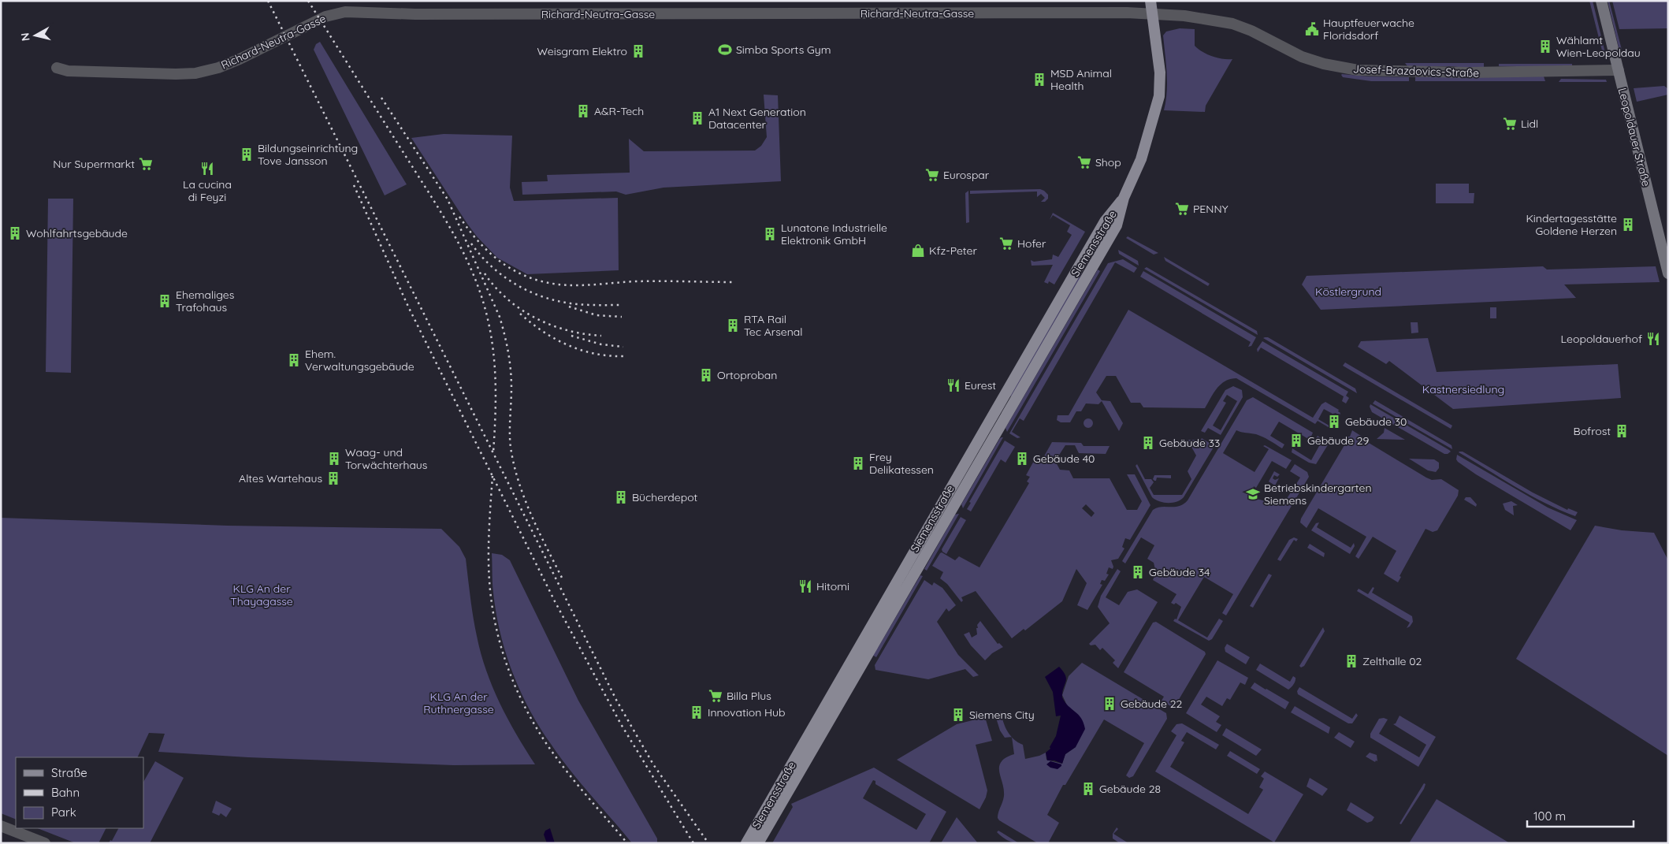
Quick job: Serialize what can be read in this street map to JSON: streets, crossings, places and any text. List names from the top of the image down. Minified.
{"streets":{"main road":["Leopoldauer Straße","Siemensstraße"],"street":["Richard-Neutra-Gasse","Josef-Brazdovics-Straße"]},"crossings":[["Richard-Neutra-Gasse","Josef-Brazdovics-Straße"],["Richard-Neutra-Gasse","Siemensstraße"],["Josef-Brazdovics-Straße","Leopoldauer Straße"],["Josef-Brazdovics-Straße","Siemensstraße"]],"parks":["Köstlergrund","Kastnersiedlung","KLG An der Thayagasse","KLG An der Ruthnergasse"],"places":{"public building":["Hauptfeuerwache Floridsdorf"],"building":["Wählamt Wien-Leopoldau","Weisgram Elektro","MSD Animal Health","A&R-Tech","A1 Next Generation Datacenter","Bildungseinrichtung Tove Jansson","Kindertagesstätte Goldene Herzen","Wohlfahrtsgebäude","Lunatone Industrielle Elektronik GmbH","Ehemaliges Trafohaus","RTA Rail Tec Arsenal","Ehem. Verwaltungsgebäude","Ortoproban","Gebäude 30","Bofrost","Gebäude 29","Gebäude 33","Waag- und Torwächterhaus","Gebäude 40","Frey Delikatessen","Altes Wartehaus","Bücherdepot","Gebäude 34","Zelthalle 02","Gebäude 22","Innovation Hub","Siemens City","Gebäude 28"],"sports":["Simba Sports Gym"],"supermarket":["Lidl","Shop","Nur Supermarkt","Eurospar","PENNY","Hofer","Billa Plus"],"restaurant":["La cucina di Feyzi","Leopoldauerhof","Eurest","Hitomi"],"shop":["Kfz-Peter"],"school or university":["Betriebskindergarten Siemens"]},"legend":["Straße","Bahn","Park"],"scale_bar":"100 m","north":"left"}
